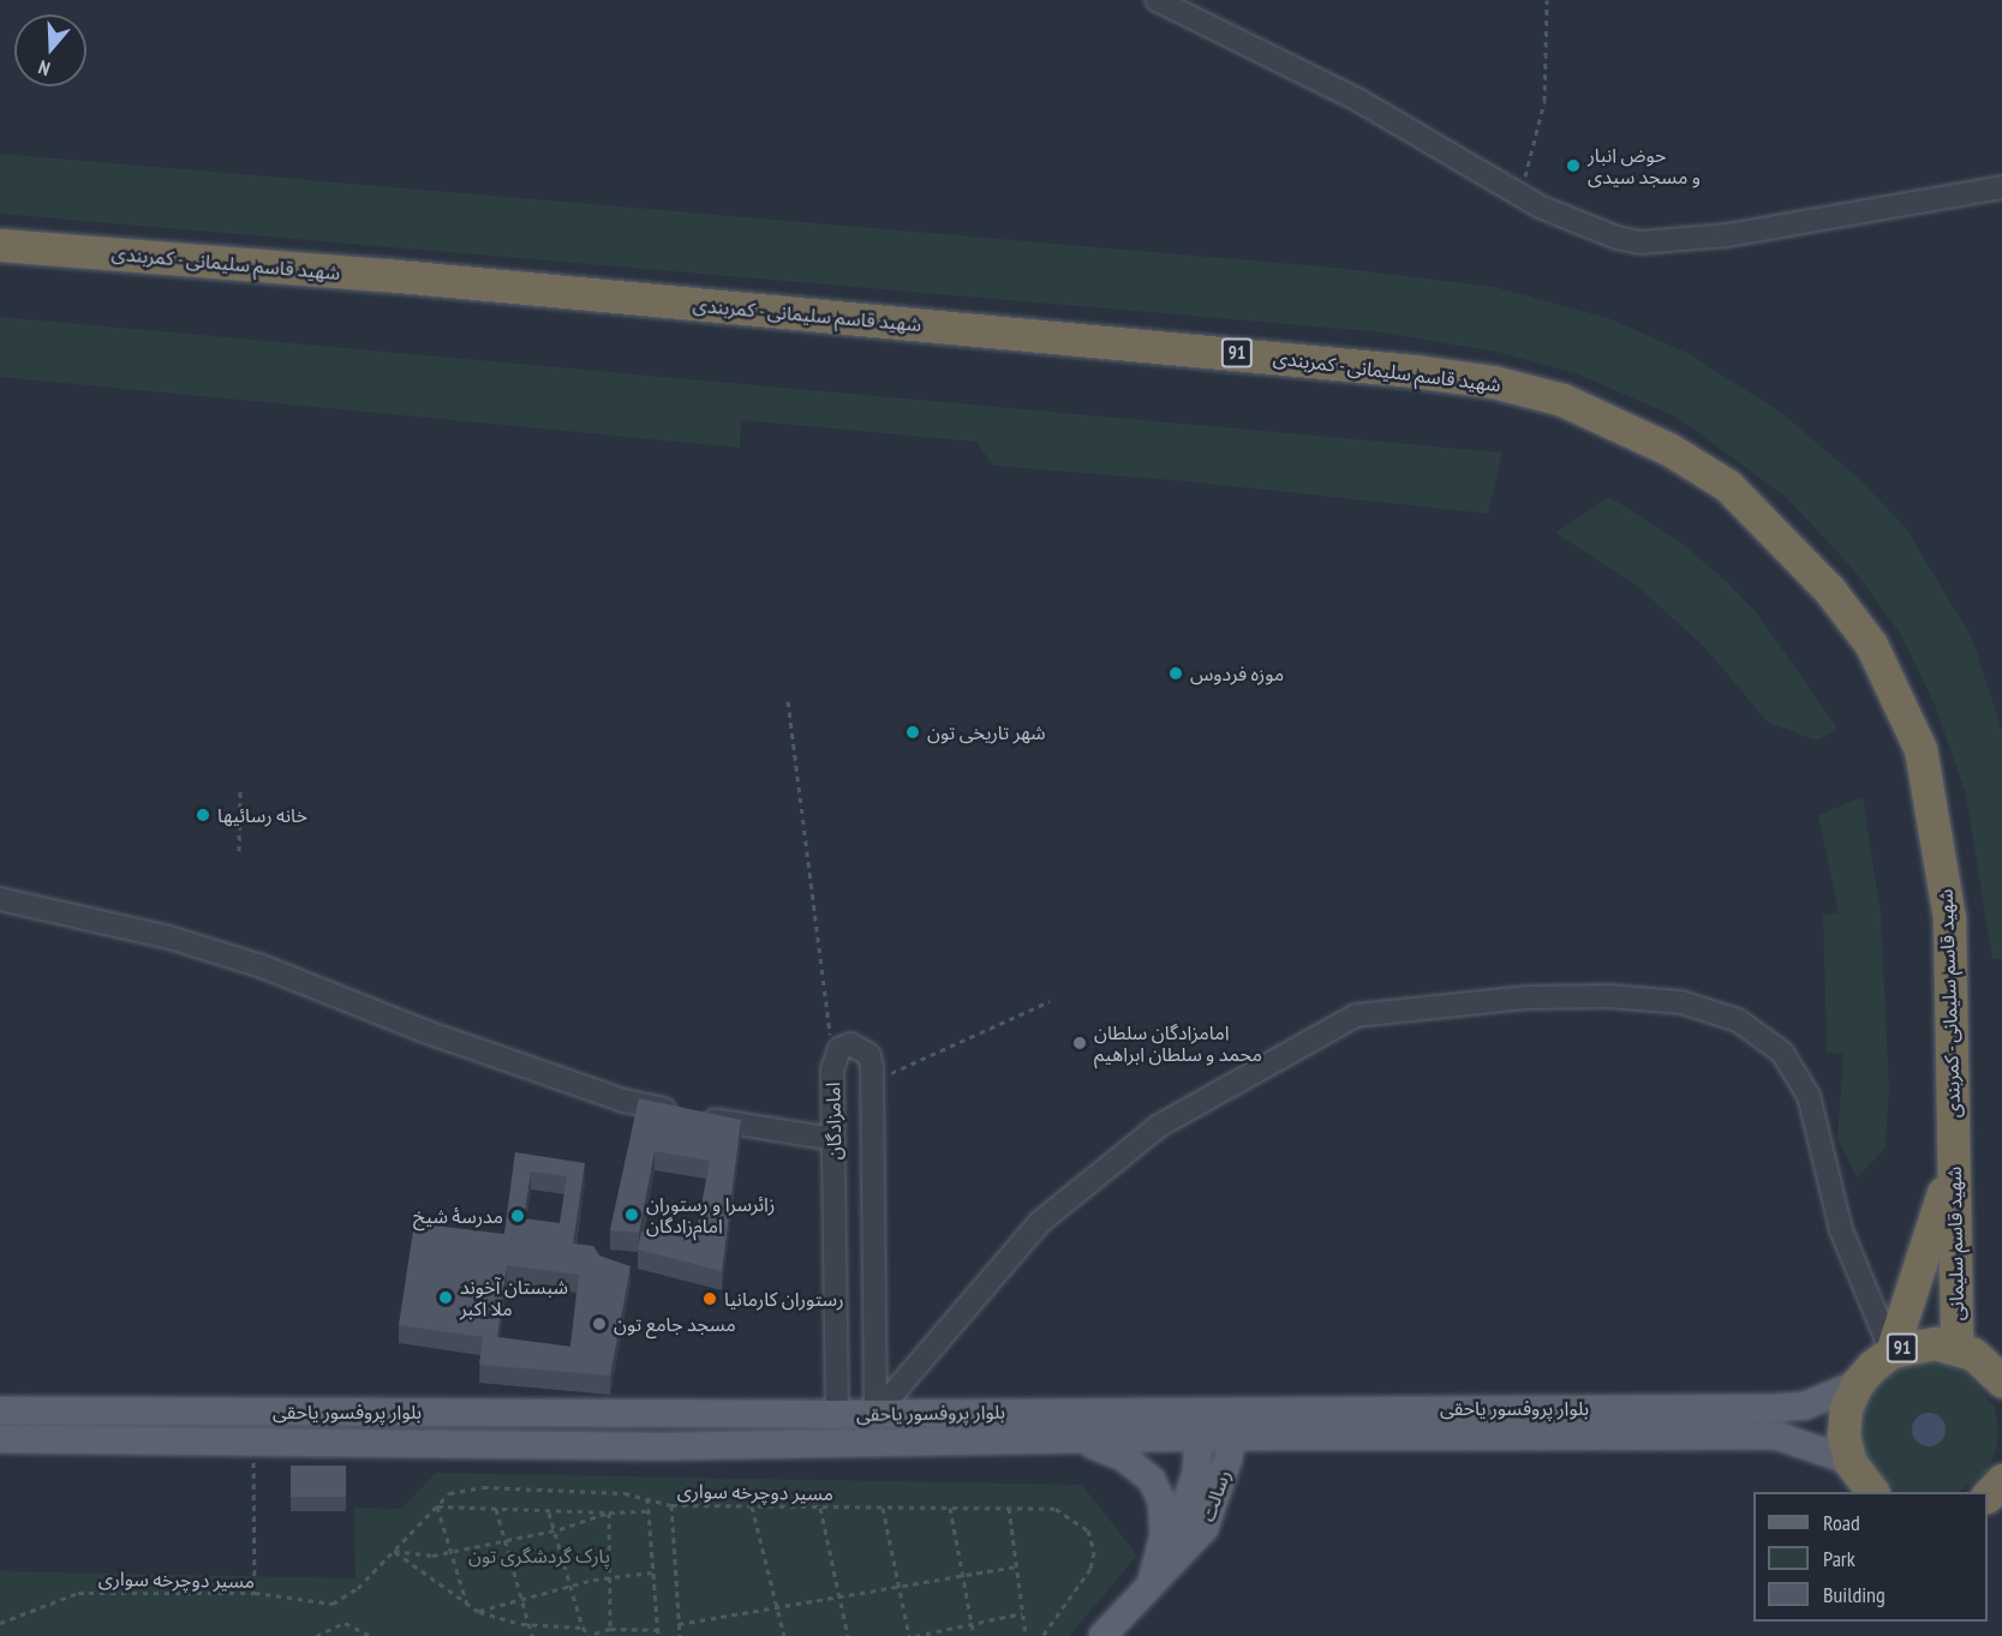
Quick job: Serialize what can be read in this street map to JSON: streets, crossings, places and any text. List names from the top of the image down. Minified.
{"streets":{"highway":["شهید قاسم سلیمانی - کمربندی","91","شهید قاسم سلیمانی"],"main road":["بلوار پروفسور یاحقی","رسالت"],"street":["امامزادگان"],"path":["مسیر دوچرخه سواری"]},"crossings":[["شهید قاسم سلیمانی - کمربندی","شهید قاسم سلیمانی"],["91","شهید قاسم سلیمانی"],["91","بلوار پروفسور یاحقی"],["امامزادگان","بلوار پروفسور یاحقی"],["بلوار پروفسور یاحقی","رسالت"]],"parks":["پارک گردشگری تون"],"places":["حوض انبار و مسجد سیدی","موزه فردوس","شهر تاریخی تون","خانه رسائیها","امامزادگان سلطان محمد و سلطان ابراهیم","زائرسرا و رستوران امام‌زادگان","مدرسهٔ شیخ","شبستان آخوند ملا اکبر","رستوران کارمانیا","مسجد جامع تون"],"legend":["Road","Park","Building"],"north":"bottom"}
